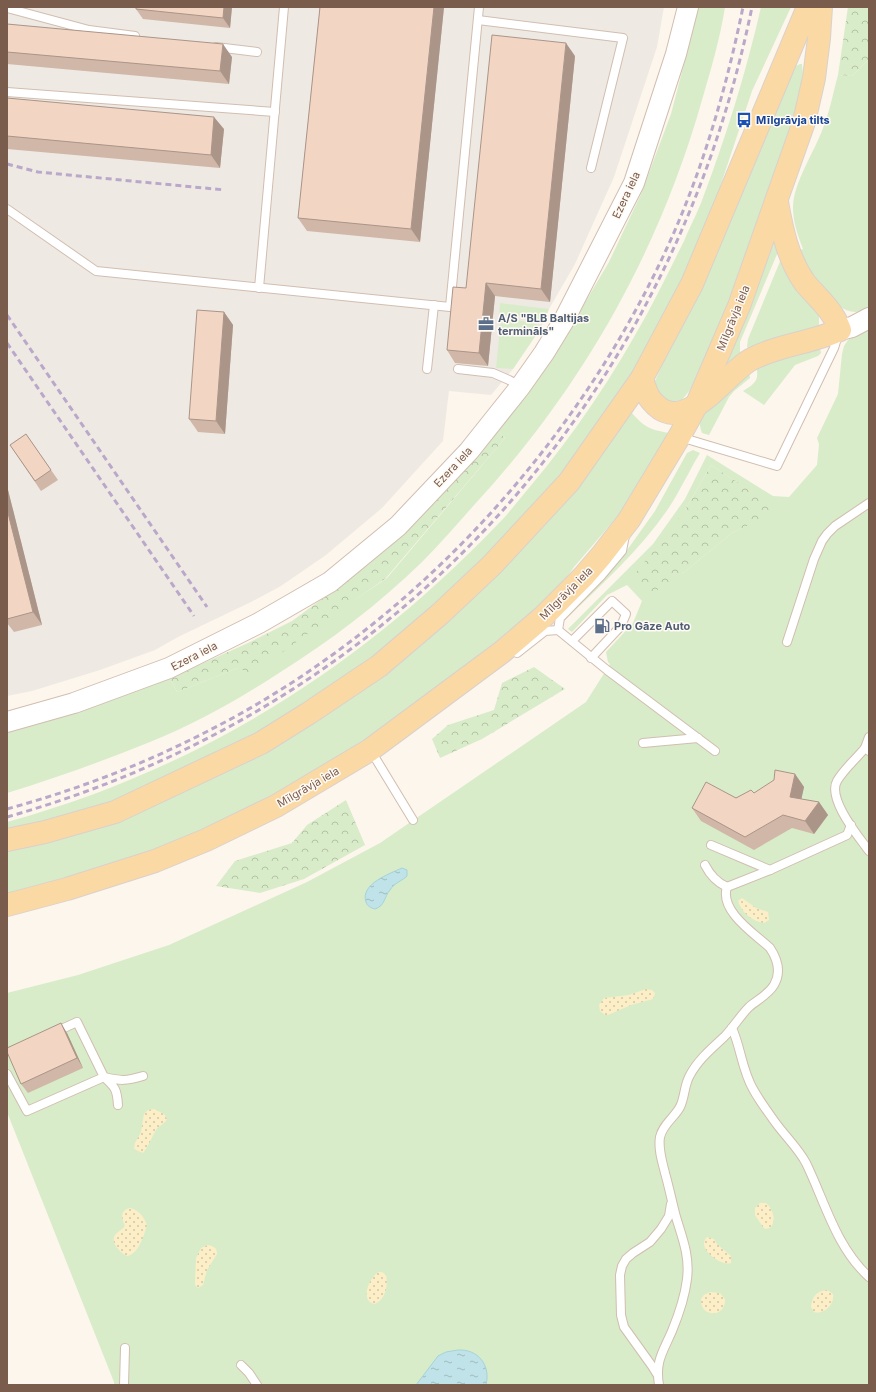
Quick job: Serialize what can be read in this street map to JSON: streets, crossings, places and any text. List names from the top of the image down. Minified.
{"streets":{"main road":["Mīlgrāvja iela"],"street":["Ezera iela"]},"places":{"bus stop":["Mīlgrāvja tilts"],"office":["A/S \"BLB Baltijas termināls\""],"fuel station":["Pro Gāze Auto"]}}
